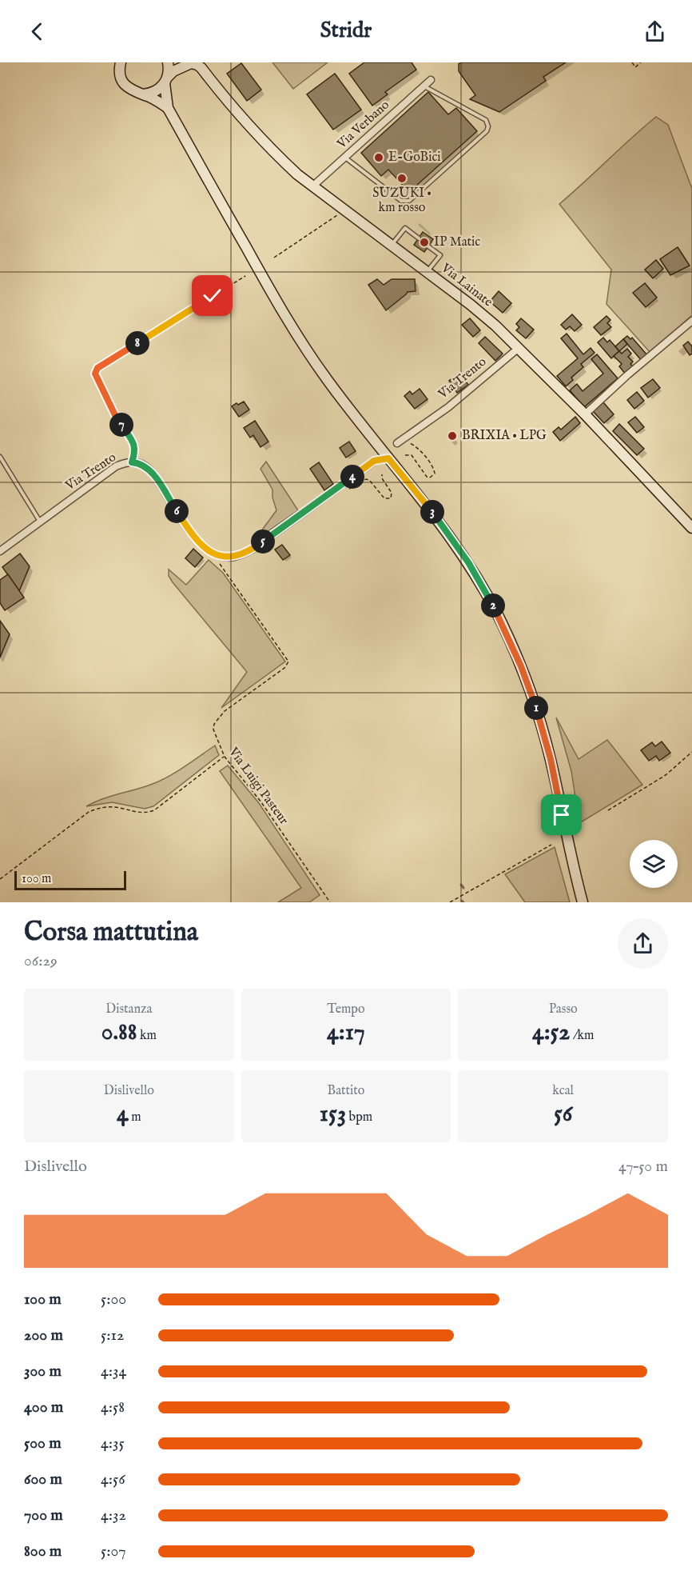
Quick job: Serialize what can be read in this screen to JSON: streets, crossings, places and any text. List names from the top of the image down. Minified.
{"streets":{"main road":["Via Lainate"],"street":["Via Verbano","Via Trento"],"path":["Via Luigi Pasteur"]},"crossings":[["Via Verbano","Via Lainate"],["Via Lainate","Via Trento"],["Via Trento","Via Luigi Pasteur"]],"places":["E-GoBici","SUZUKI • km rosso","IP Matic","BRIXIA • LPG"],"scale_bar":"100 m","page":{"header":"Stridr","pins":["8","7","4","6","3","5","2","1"],"scale":"100 m","heading":["Corsa mattutina","06:29"],"stats":[["Distanza","0.88 km"],["Tempo","4:17"],["Passo","4:52 /km"],["Dislivello","4 m"],["Battito","153 bpm"],["kcal","56"]],"chart":["Dislivello","47–50 m"],"list":[{"name":"100 m","note":"5:00"},{"name":"200 m","note":"5:12"},{"name":"300 m","note":"4:34"},{"name":"400 m","note":"4:58"},{"name":"500 m","note":"4:35"},{"name":"600 m","note":"4:56"},{"name":"700 m","note":"4:32"},{"name":"800 m","note":"5:07"}]}}
